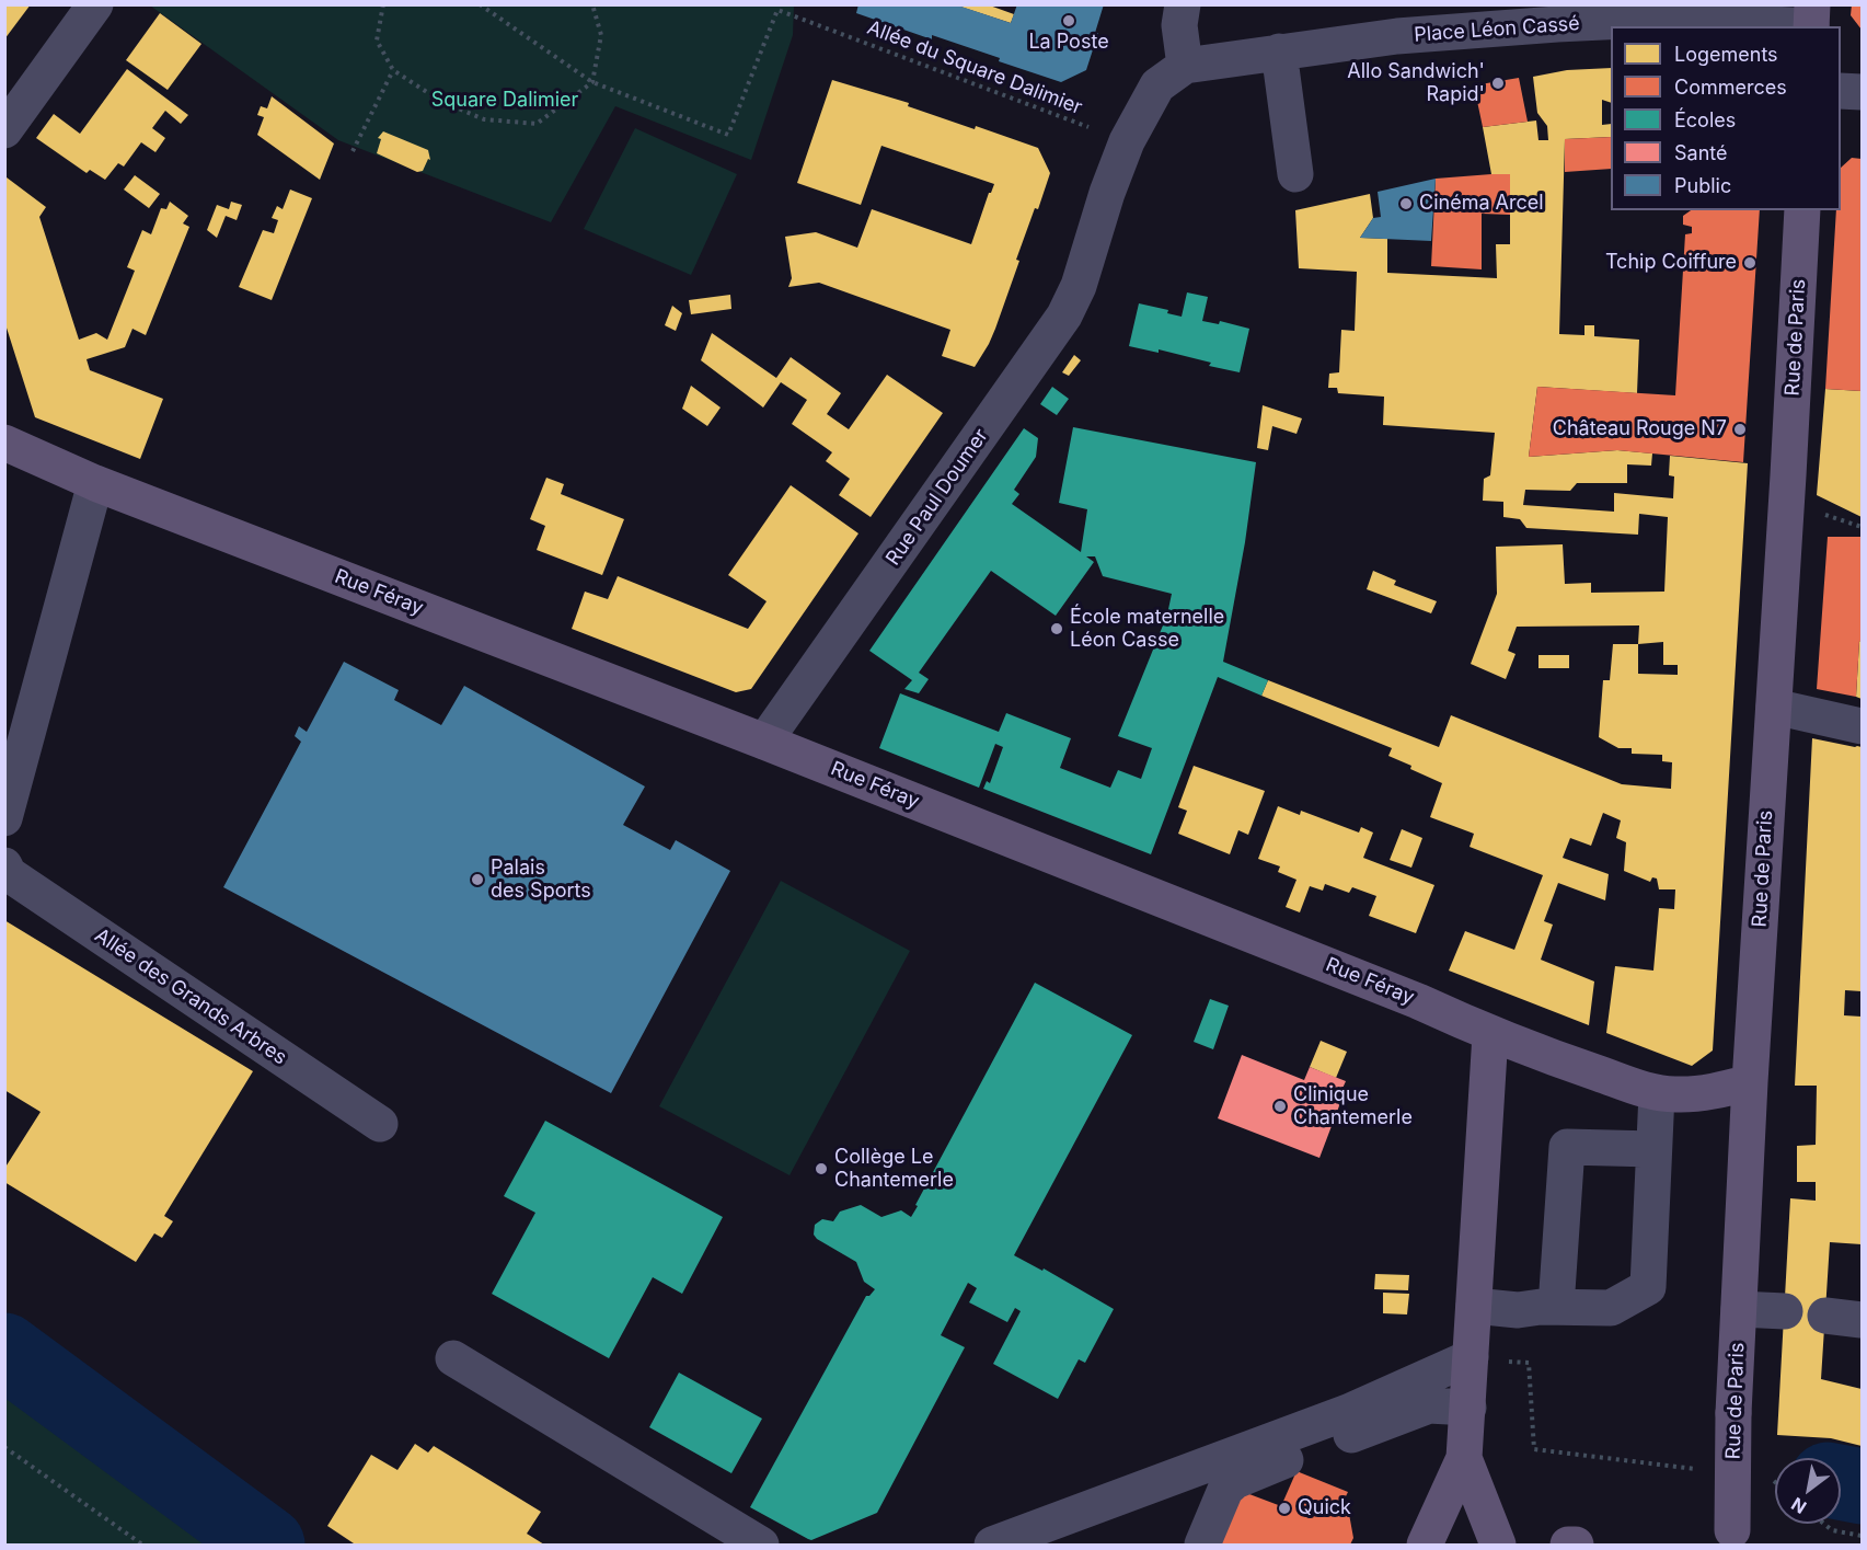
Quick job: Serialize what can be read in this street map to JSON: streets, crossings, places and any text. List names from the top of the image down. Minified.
{"streets":{"main road":["Rue de Paris","Rue Féray"],"street":["Place Léon Cassé","Rue Paul Doumer","Allée des Grands Arbres"],"path":["Allée du Square Dalimier"]},"crossings":[["Place Léon Cassé","Allée du Square Dalimier"],["Place Léon Cassé","Rue Paul Doumer"],["Rue de Paris","Rue Féray"],["Rue Paul Doumer","Rue Féray"]],"parks":["Square Dalimier"],"places":["La Poste","Allo Sandwich' Rapid'","Cinéma Arcel","Tchip Coiffure","Château Rouge N7","École maternelle Léon Casse","Palais des Sports","Clinique Chantemerle","Collège Le Chantemerle","Quick"],"legend":["Logements","Commerces","Écoles","Santé","Public"],"north":"bottom left"}
